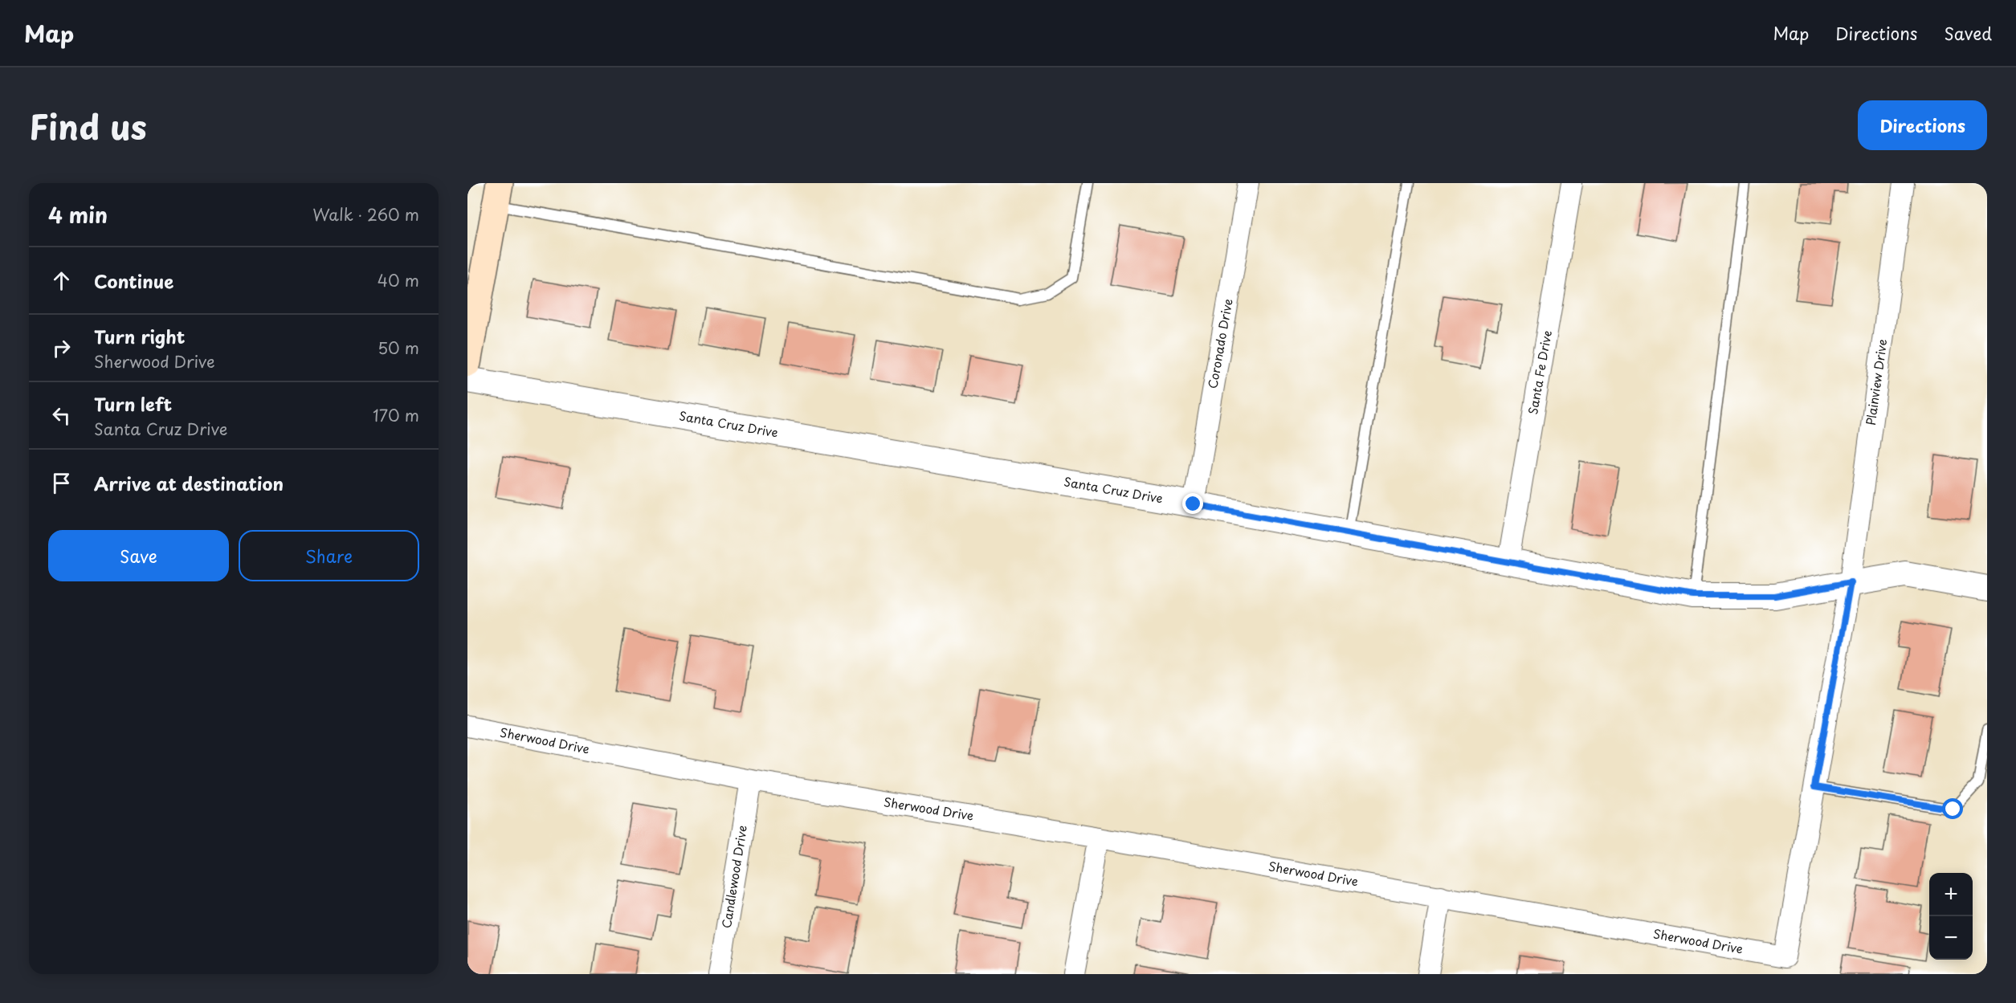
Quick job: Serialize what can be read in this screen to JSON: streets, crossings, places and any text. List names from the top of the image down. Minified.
{"streets":{"street":["Coronado Drive","Santa Fe Drive","Plainview Drive","Santa Cruz Drive","Sherwood Drive","Candlewood Drive"]},"crossings":[["Coronado Drive","Santa Cruz Drive"],["Santa Fe Drive","Santa Cruz Drive"],["Plainview Drive","Santa Cruz Drive"],["Plainview Drive","Sherwood Drive"],["Santa Cruz Drive","Sherwood Drive"],["Sherwood Drive","Candlewood Drive"]],"page":{"header":"Map","nav":["Map","Directions","Saved"],"title":"Find us","buttons":["Directions",["Save","Share"]],"heading":["4 min","Walk · 260 m"],"list":[["Continue","40 m"],["Turn right","Sherwood Drive","50 m"],["Turn left","Santa Cruz Drive","170 m"],"Arrive at destination"],"map_buttons":["+","−"]}}
